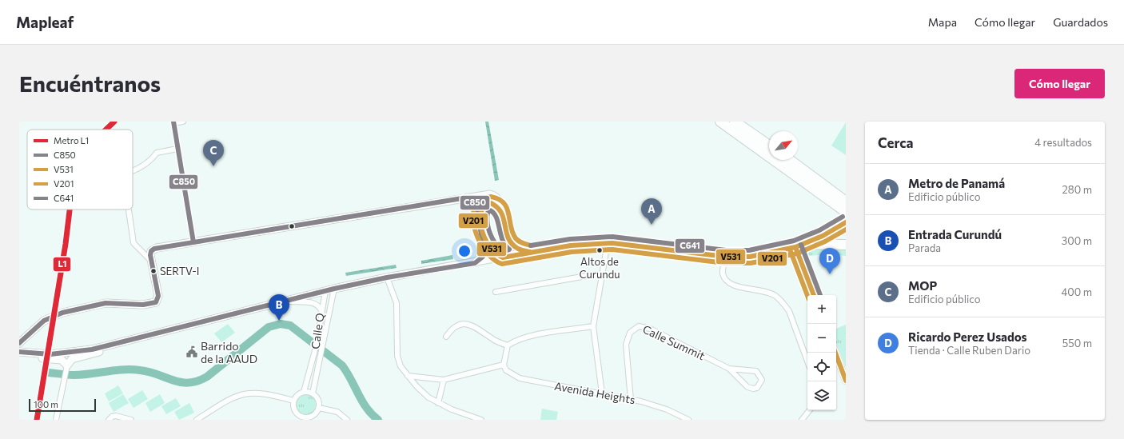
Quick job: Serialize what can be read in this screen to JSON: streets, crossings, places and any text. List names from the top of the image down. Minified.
{"streets":{"street":["Calle Q","Calle Summit","Avenida Heights"]},"crossings":[["Calle Summit","Avenida Heights"]],"places":{"other":["Altos de Curundu","SERTV-I"],"public building":["Barrido de la AAUD"]},"lines":["metro line L1","transit line C850","transit line V201","transit line V531","transit line C641"],"legend":["Metro L1","C850","V531","V201","C641"],"scale_bar":"100 m","north":"top right","page":{"header":"Mapleaf","nav":["Mapa","Cómo llegar","Guardados"],"buttons":"Cómo llegar","title":"Encuéntranos","heading":["Cerca","4 resultados"],"pins":["C","A","D","B"],"list":[{"mark":"A","name":"Metro de Panamá","note":"Edificio público","value":"280 m"},{"mark":"B","name":"Entrada Curundú","note":"Parada","value":"300 m"},{"mark":"C","name":"MOP","note":"Edificio público","value":"400 m"},{"mark":"D","name":"Ricardo Perez Usados","note":"Tienda · Calle Ruben Dario","value":"550 m"}],"map_buttons":["+","−"],"scale":"100 m"}}
